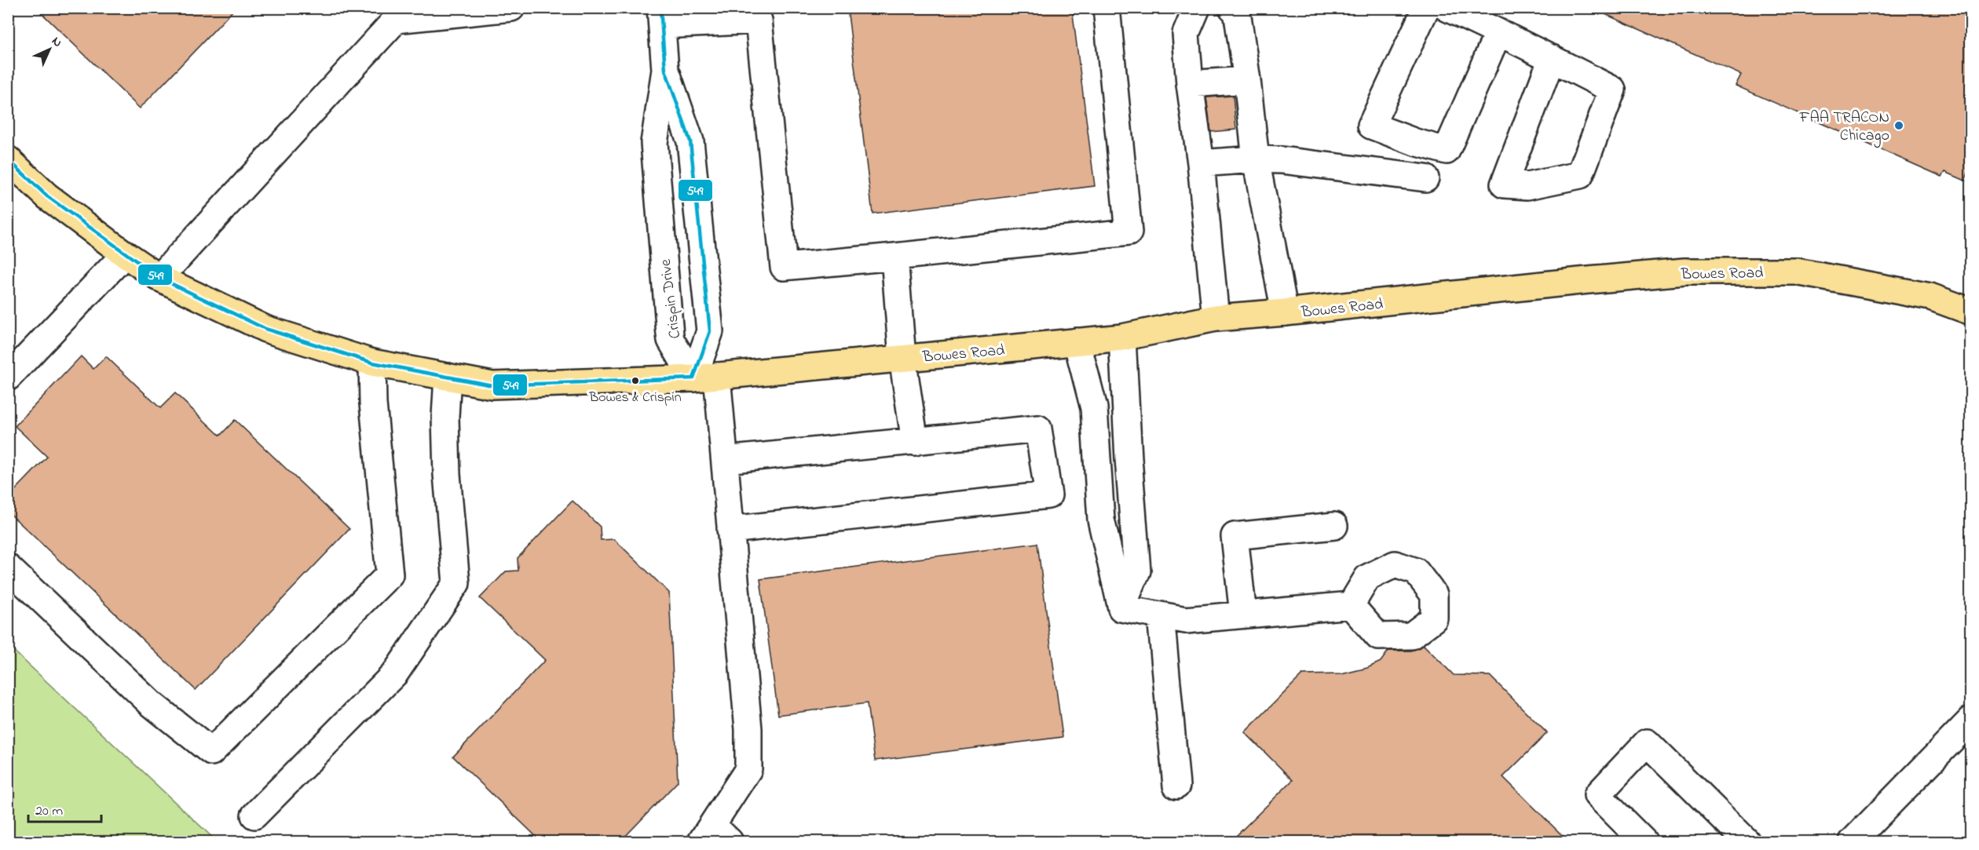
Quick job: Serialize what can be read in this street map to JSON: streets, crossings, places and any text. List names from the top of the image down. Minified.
{"streets":{"main road":["Bowes Road"],"lane":["Crispin Drive"]},"crossings":[["Bowes Road","Crispin Drive"]],"places":["FAA TRACON Chicago","Bowes & Crispin"],"lines":["transit line 549"],"scale_bar":"20 m","north":"top right"}
